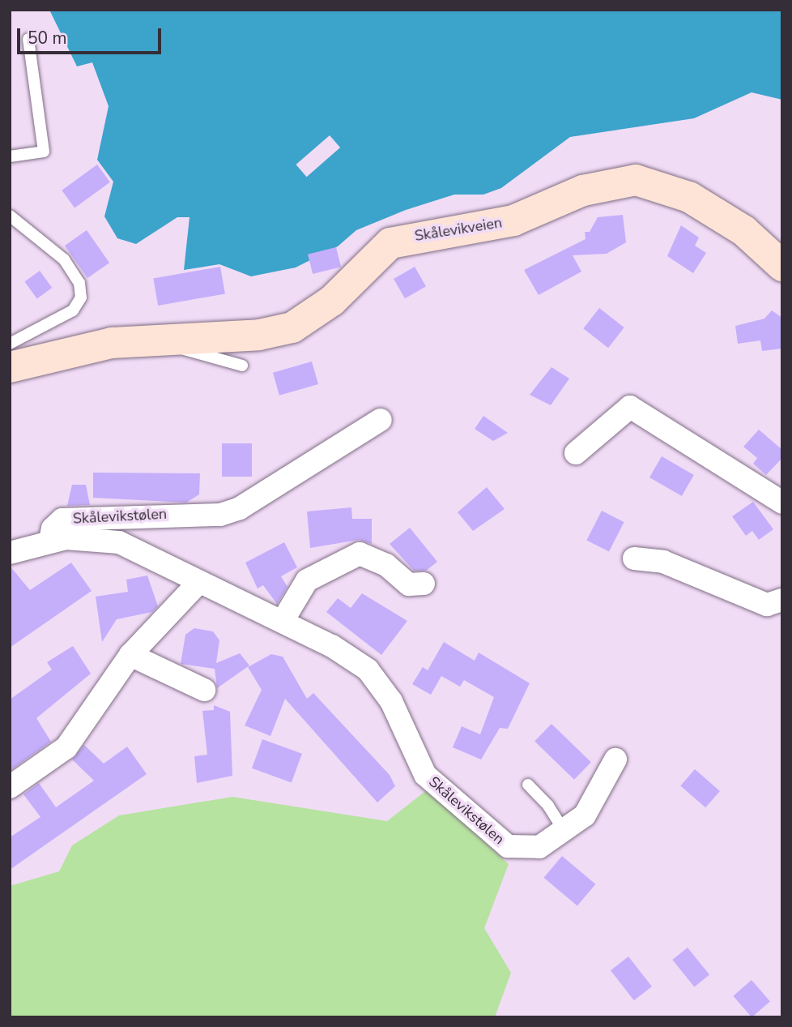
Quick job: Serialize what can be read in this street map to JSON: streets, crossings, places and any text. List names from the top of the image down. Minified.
{"streets":{"main road":["Skålevikveien"],"street":["Skålevikstølen"]},"scale_bar":"50 m"}
